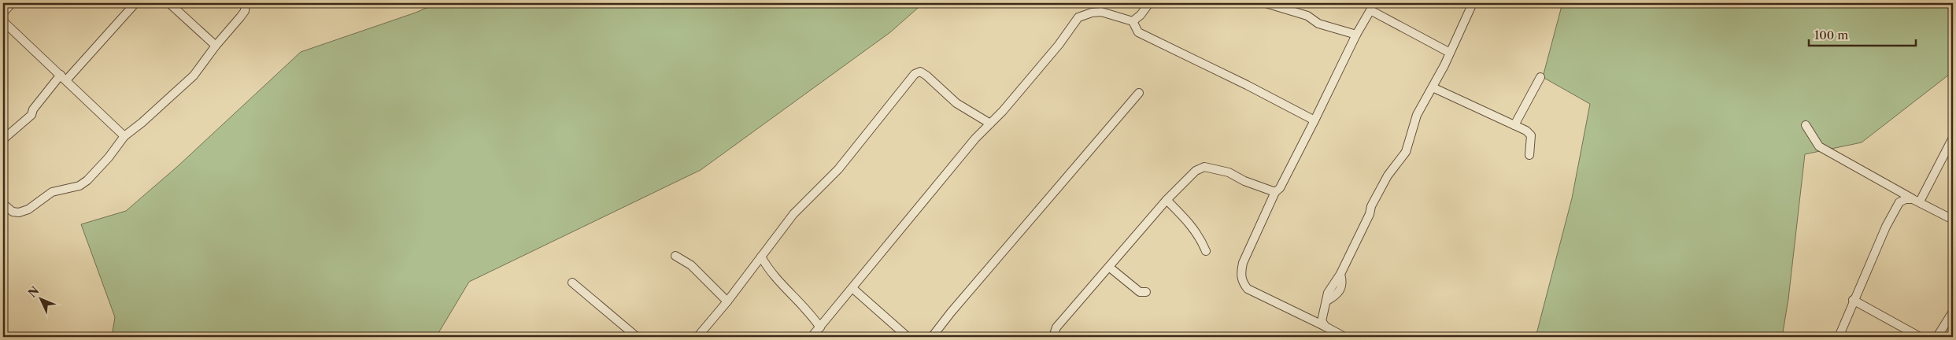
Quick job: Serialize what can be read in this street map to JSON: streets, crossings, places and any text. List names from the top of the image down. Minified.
{"scale_bar":"100 m","north":"top left"}
